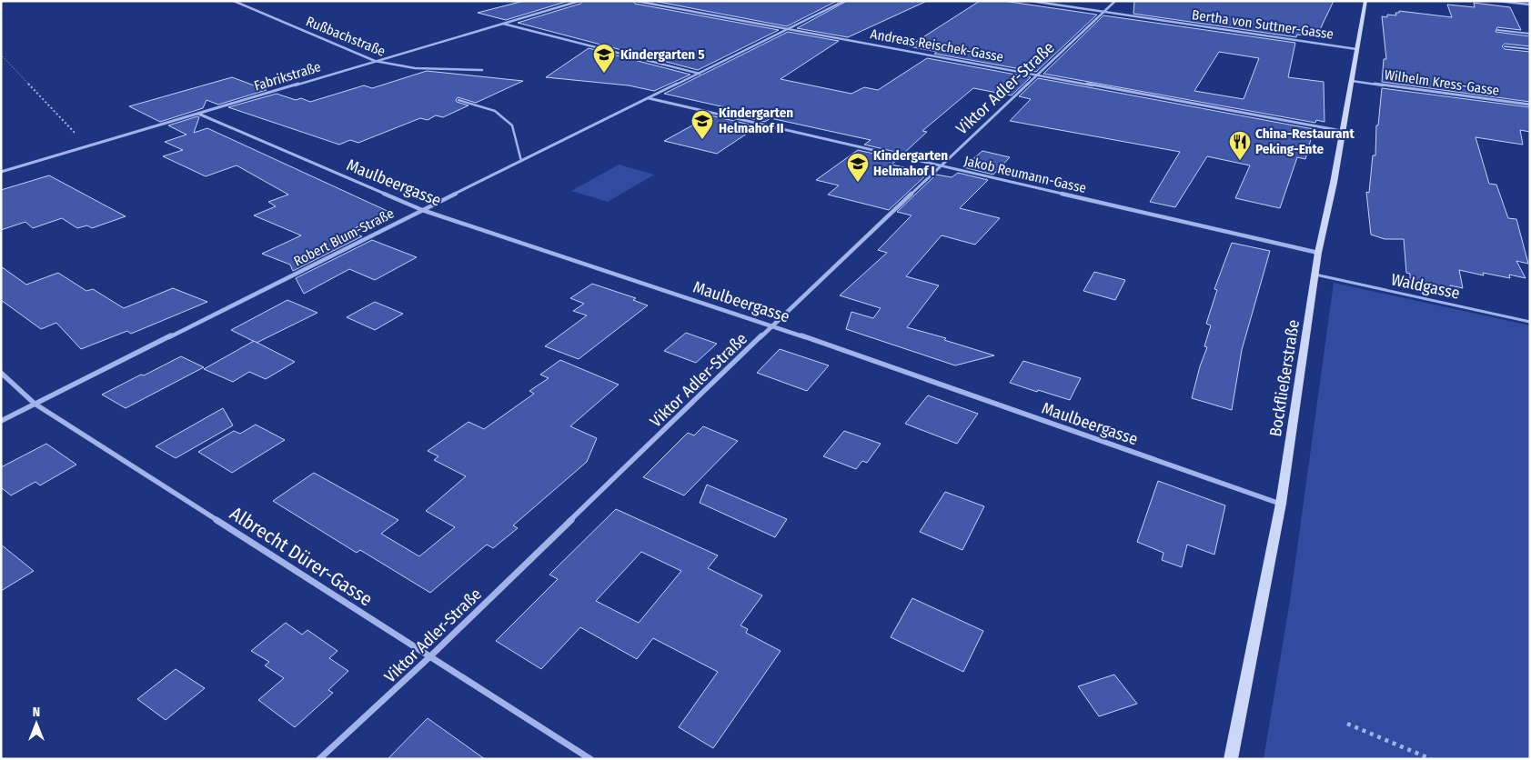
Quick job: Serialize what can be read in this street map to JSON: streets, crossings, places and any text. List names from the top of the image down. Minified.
{"streets":{"main road":["Bockfließerstraße"],"street":["Bertha von Suttner-Gasse","Rußbachstraße","Andreas Reischek-Gasse","Fabrikstraße","Wilhelm Kress-Gasse","Viktor Adler-Straße","Jakob Reumann-Gasse","Maulbeergasse","Robert Blum-Straße","Albrecht Dürer-Gasse"],"lane":["Waldgasse"]},"crossings":[["Bertha von Suttner-Gasse","Viktor Adler-Straße"],["Bertha von Suttner-Gasse","Bockfließerstraße"],["Rußbachstraße","Fabrikstraße"],["Andreas Reischek-Gasse","Viktor Adler-Straße"],["Andreas Reischek-Gasse","Robert Blum-Straße"],["Andreas Reischek-Gasse","Bockfließerstraße"],["Fabrikstraße","Maulbeergasse"],["Wilhelm Kress-Gasse","Bockfließerstraße"],["Viktor Adler-Straße","Jakob Reumann-Gasse"],["Viktor Adler-Straße","Maulbeergasse"],["Viktor Adler-Straße","Albrecht Dürer-Gasse"],["Jakob Reumann-Gasse","Robert Blum-Straße"],["Jakob Reumann-Gasse","Bockfließerstraße"],["Maulbeergasse","Robert Blum-Straße"],["Maulbeergasse","Bockfließerstraße"],["Robert Blum-Straße","Albrecht Dürer-Gasse"],["Waldgasse","Bockfließerstraße"]],"places":{"school or university":["Kindergarten 5","Kindergarten Helmahof II","Kindergarten Helmahof I"],"restaurant":["China-Restaurant Peking-Ente"]},"north":"top"}
